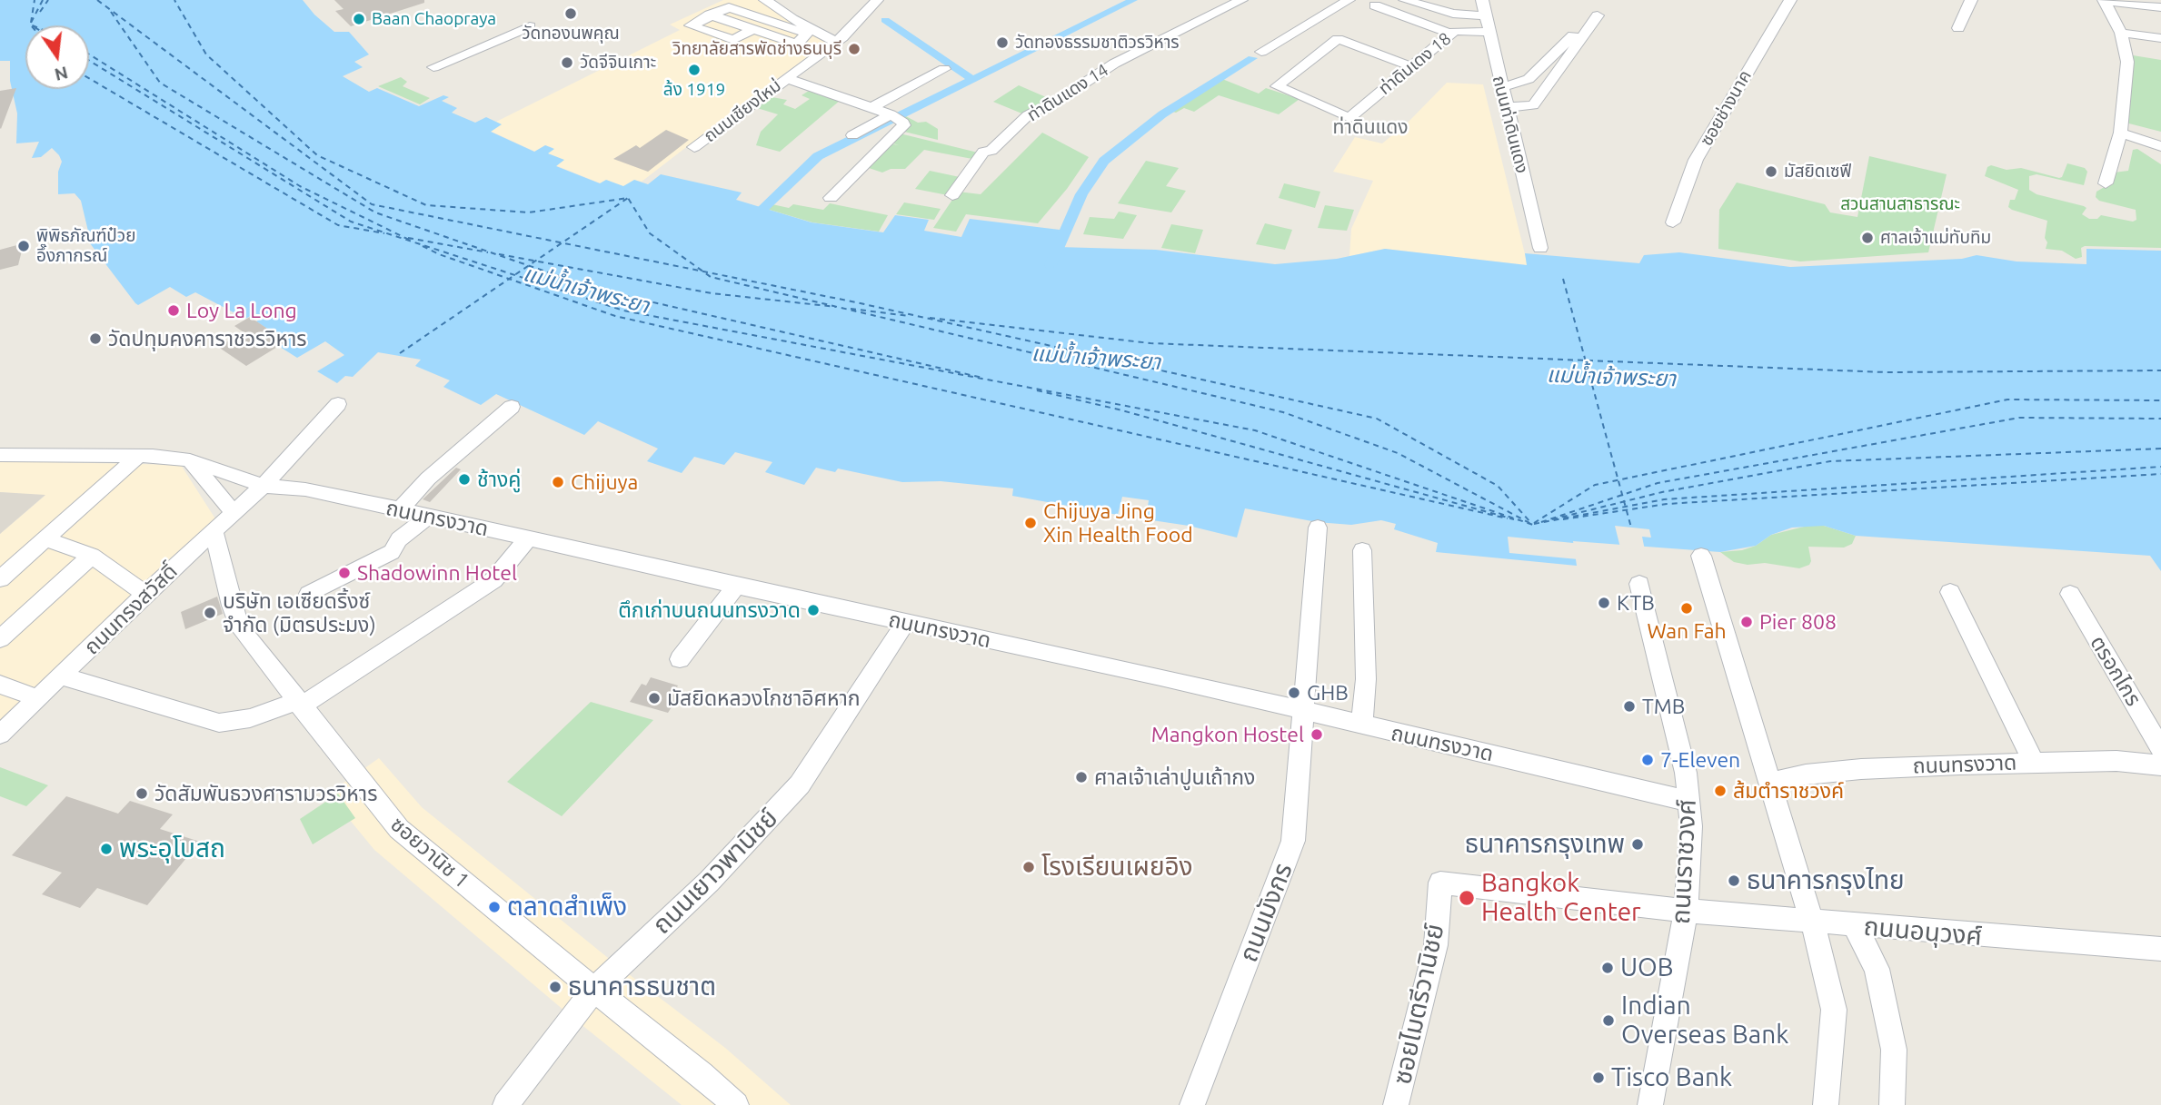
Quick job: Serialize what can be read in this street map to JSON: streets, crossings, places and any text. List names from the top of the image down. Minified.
{"streets":{"street":["ท่าดินเดง 18","ท่าดินแดง 14","ซอยช่างนาค","ถนนเชียงใหม่","ถนนท่าดินแดง","ถนนทรงวาด","ถนนทรงสวัสดิ์","ตรอกไกร","ซอยวานิช 1","ถนนราชวงศ์","ถนนเยาวพานิชย์","ถนนมังกร","ถนนอนุวงศ์","ซอยไมตรีวานิชย์"]},"crossings":[["ท่าดินเดง 18","ถนนท่าดินแดง"],["ถนนทรงวาด","ถนนทรงสวัสดิ์"],["ถนนทรงวาด","ถนนราชวงศ์"],["ถนนทรงวาด","ถนนเยาวพานิชย์"],["ถนนทรงวาด","ถนนมังกร"],["ถนนทรงสวัสดิ์","ซอยวานิช 1"],["ซอยวานิช 1","ถนนเยาวพานิชย์"],["ถนนราชวงศ์","ถนนอนุวงศ์"],["ถนนราชวงศ์","ซอยไมตรีวานิชย์"],["ถนนอนุวงศ์","ซอยไมตรีวานิชย์"]],"districts":["ท่าดินแดง"],"water":["แม่น้ำเจ้าพระยา"],"parks":["สวนสานสาธารณะ"],"places":["วัดทองนพคุณ","Baan Chaopraya","วัดทองธรรมชาติวรวิหาร","วิทยาลัยสารพัดช่างธนบุรี","วัดจีจินเกาะ","ล้ง 1919","มัสยิดเซฟี","ศาลเจ้าแม่ทับทิม","พิพิธภัณฑ์ป๋วย อึ๊งภากรณ์","Loy La Long","วัดปทุมคงคาราชวรวิหาร","ช้างคู่","Chijuya","Chijuya Jing Xin Health Food","Shadowinn Hotel","KTB","Wan Fah","ตึกเก่าบนถนนทรงวาด","บริษัท เอเซียดริ้งซ์ จำกัด (มิตรประมง)","Pier 808","GHB","มัสยิดหลวงโกชาอิศหาก","TMB","Mangkon Hostel","7-Eleven","ศาลเจ้าเล่าปูนเถ้ากง","ส้มตำราชวงค์","วัดสัมพันธวงศารามวรวิหาร","ธนาคารกรุงเทพ","พระอุโบสถ","โรงเรียนเผยอิง","ธนาคารกรุงไทย","Bangkok Health Center","ตลาดสำเพ็ง","UOB","ธนาคารธนชาต","Indian Overseas Bank","Tisco Bank"],"north":"bottom"}
